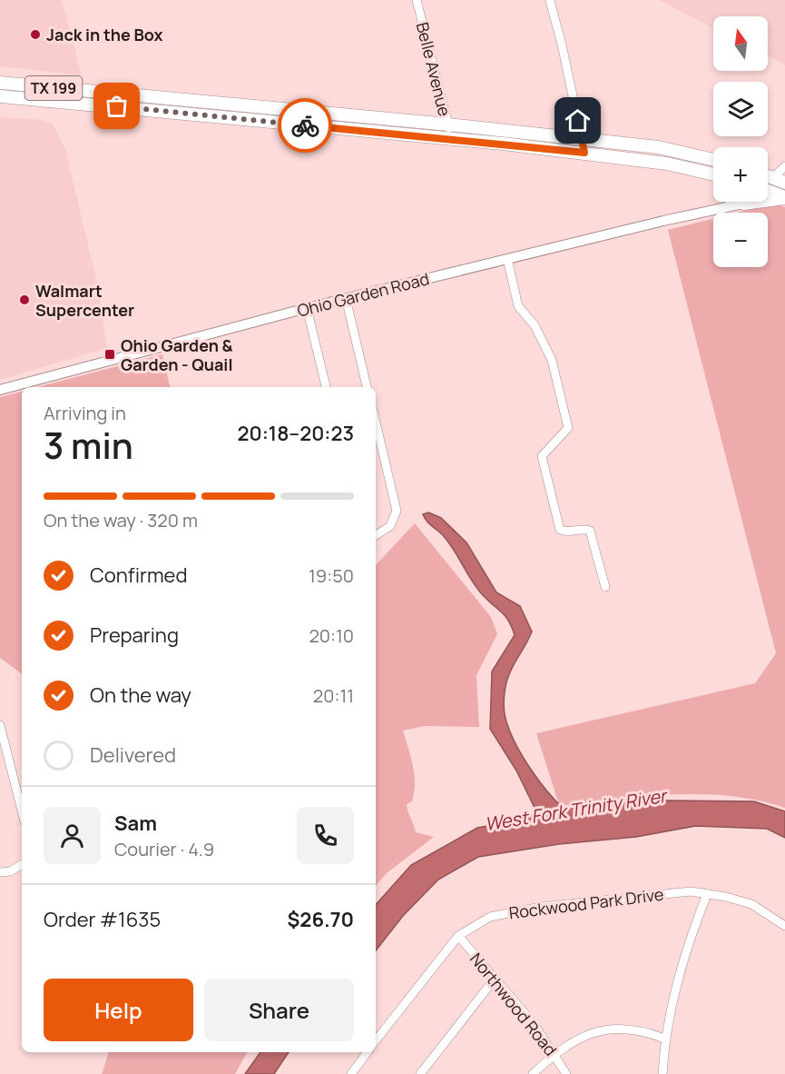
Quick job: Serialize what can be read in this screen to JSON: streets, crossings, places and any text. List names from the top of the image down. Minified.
{"streets":{"main road":["TX 199"],"street":["Belle Avenue","Ohio Garden Road","Rockwood Park Drive","Northwood Road"]},"crossings":[["Belle Avenue","TX 199"],["Rockwood Park Drive","Northwood Road"]],"water":["West Fork Trinity River"],"places":{"other":["Jack in the Box","Walmart Supercenter"],"transit":["Ohio Garden & Garden - Quail"]},"north":"top","page":{"map_buttons":["+","−"],"heading":["3 min","Arriving in","20:18–20:23"],"panel":["Sam","Courier · 4.9","Order #1635","$26.70"],"bar":"On the way · 320 m","list":[["Confirmed","19:50"],["Preparing","20:10"],["On the way","20:11"],"Delivered"],"buttons":["Help","Share"]}}
